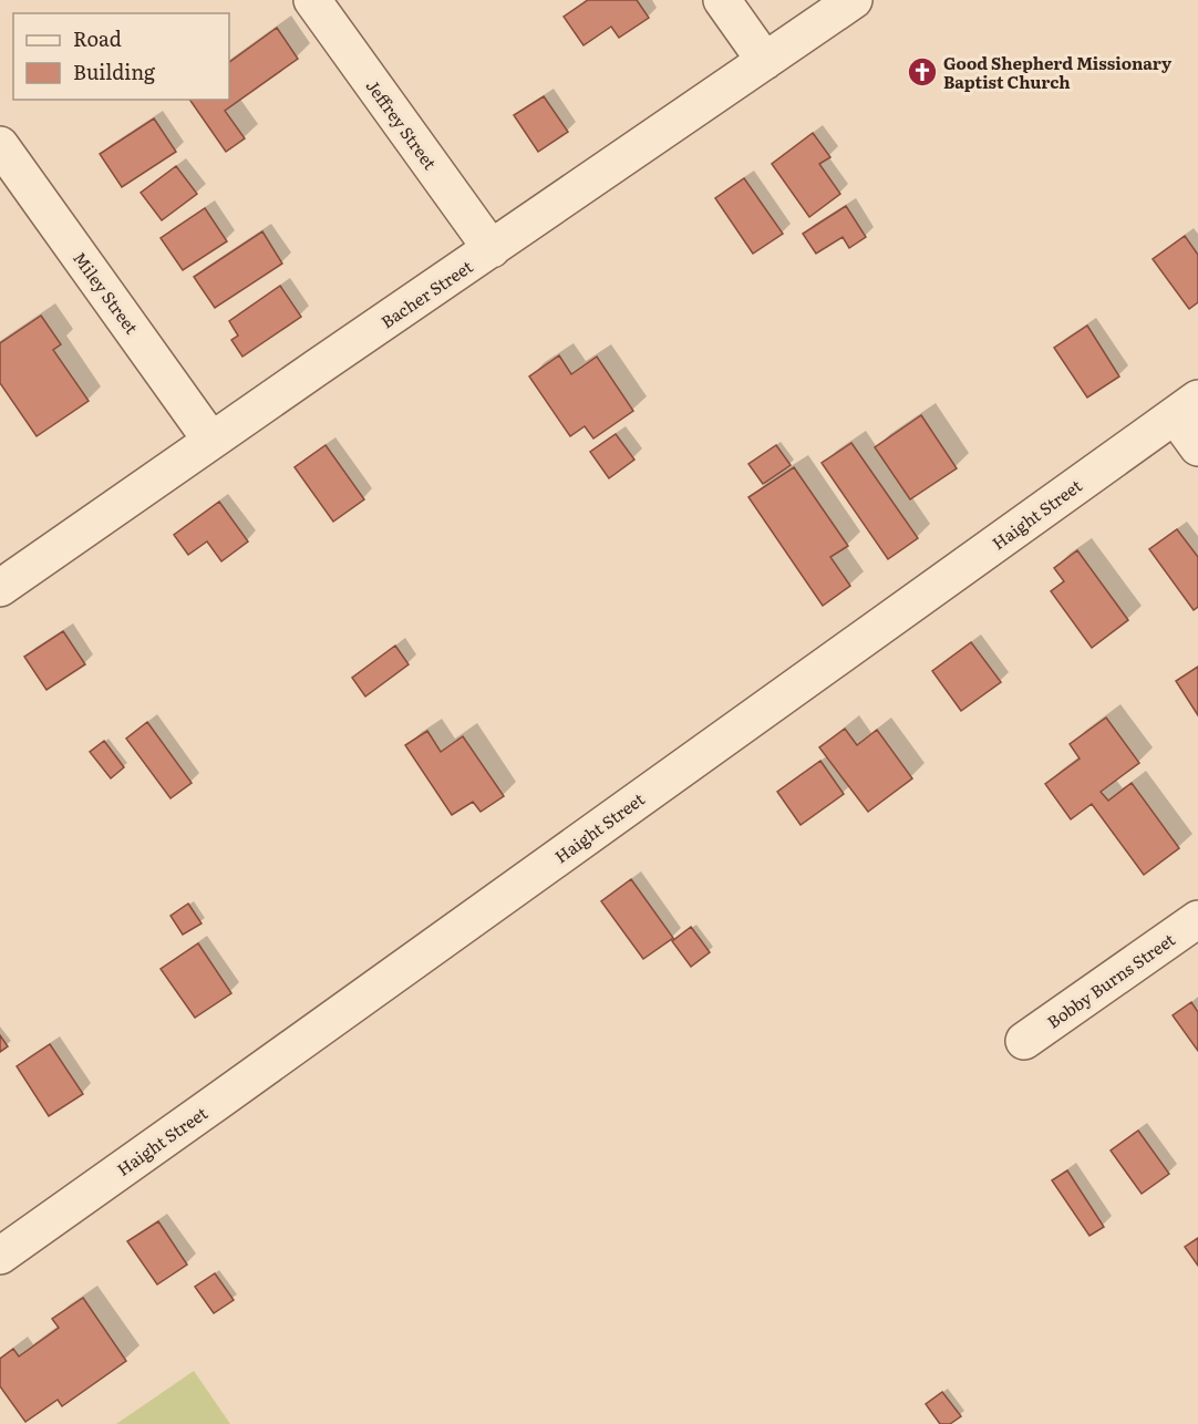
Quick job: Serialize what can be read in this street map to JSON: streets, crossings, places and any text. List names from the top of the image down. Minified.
{"streets":{"street":["Jeffrey Street","Miley Street","Bacher Street","Haight Street","Bobby Burns Street"]},"crossings":[["Jeffrey Street","Bacher Street"],["Miley Street","Bacher Street"]],"places":{"church":["Good Shepherd Missionary Baptist Church"]},"legend":["Road","Building"]}
